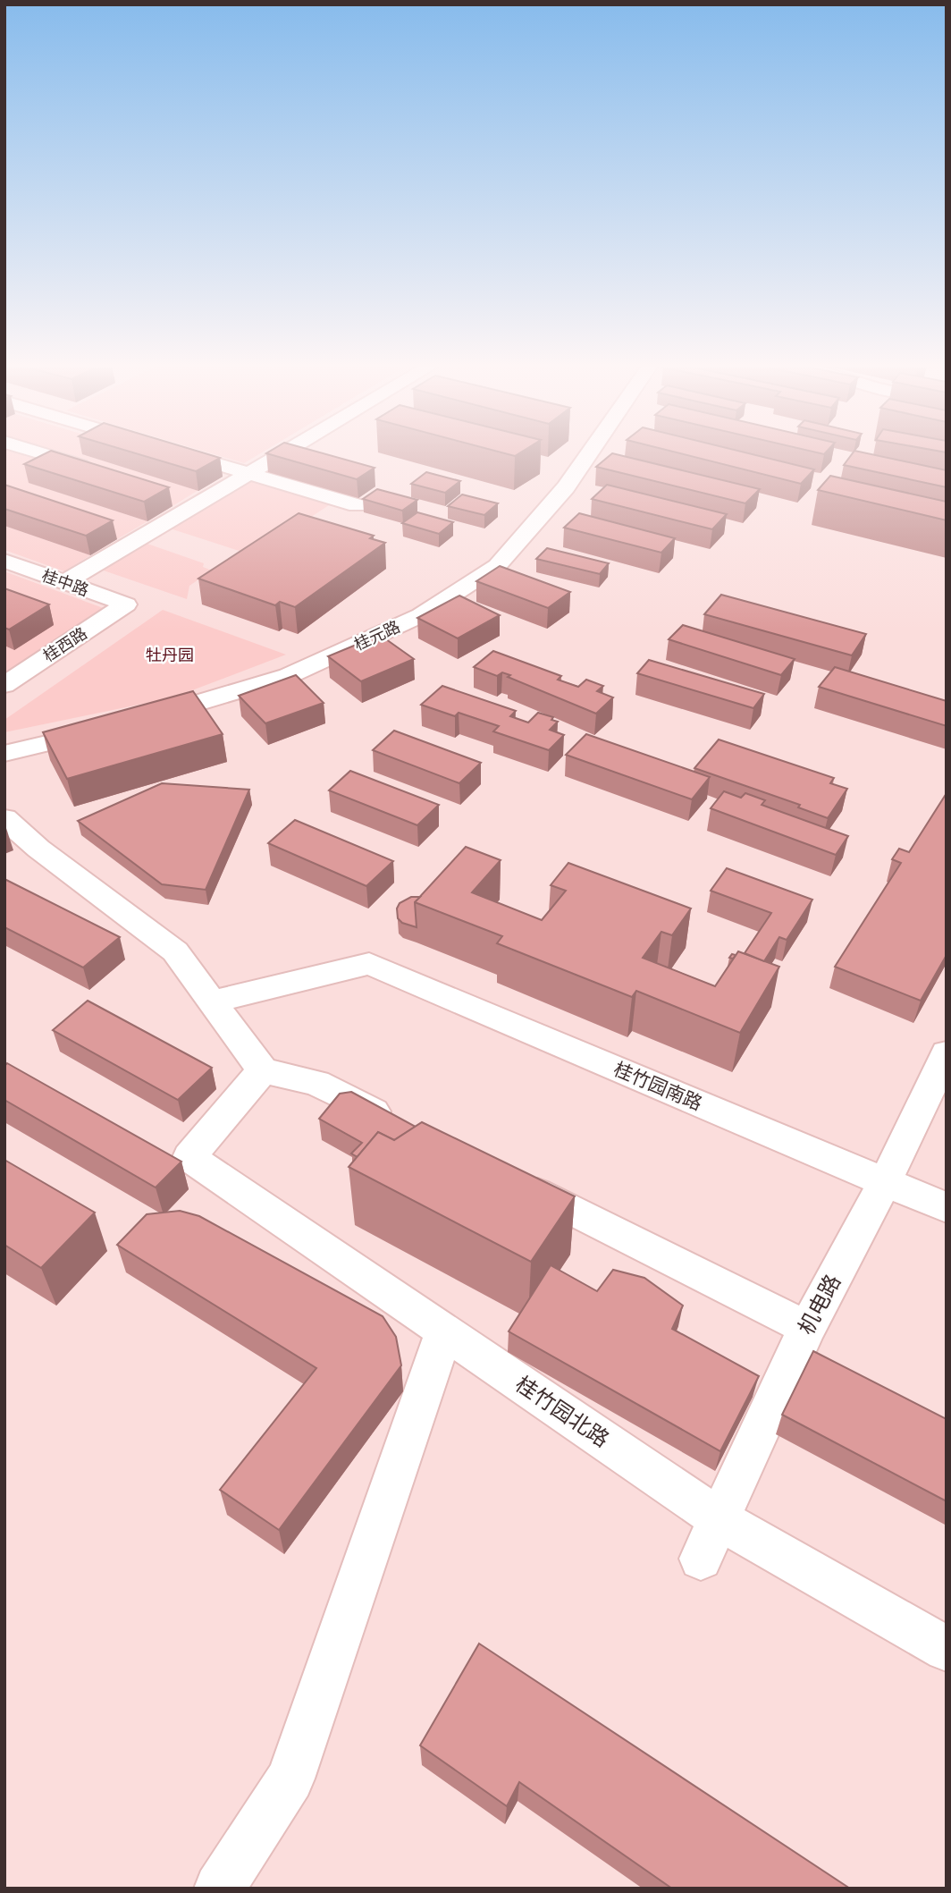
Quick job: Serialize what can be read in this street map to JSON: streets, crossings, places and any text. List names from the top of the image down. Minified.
{"streets":{"street":["桂中路","桂元路","桂西路","桂竹园南路","机电路","桂竹园北路"]},"crossings":[["桂中路","桂西路"],["桂竹园南路","机电路"],["机电路","桂竹园北路"]],"parks":["牡丹园"]}
